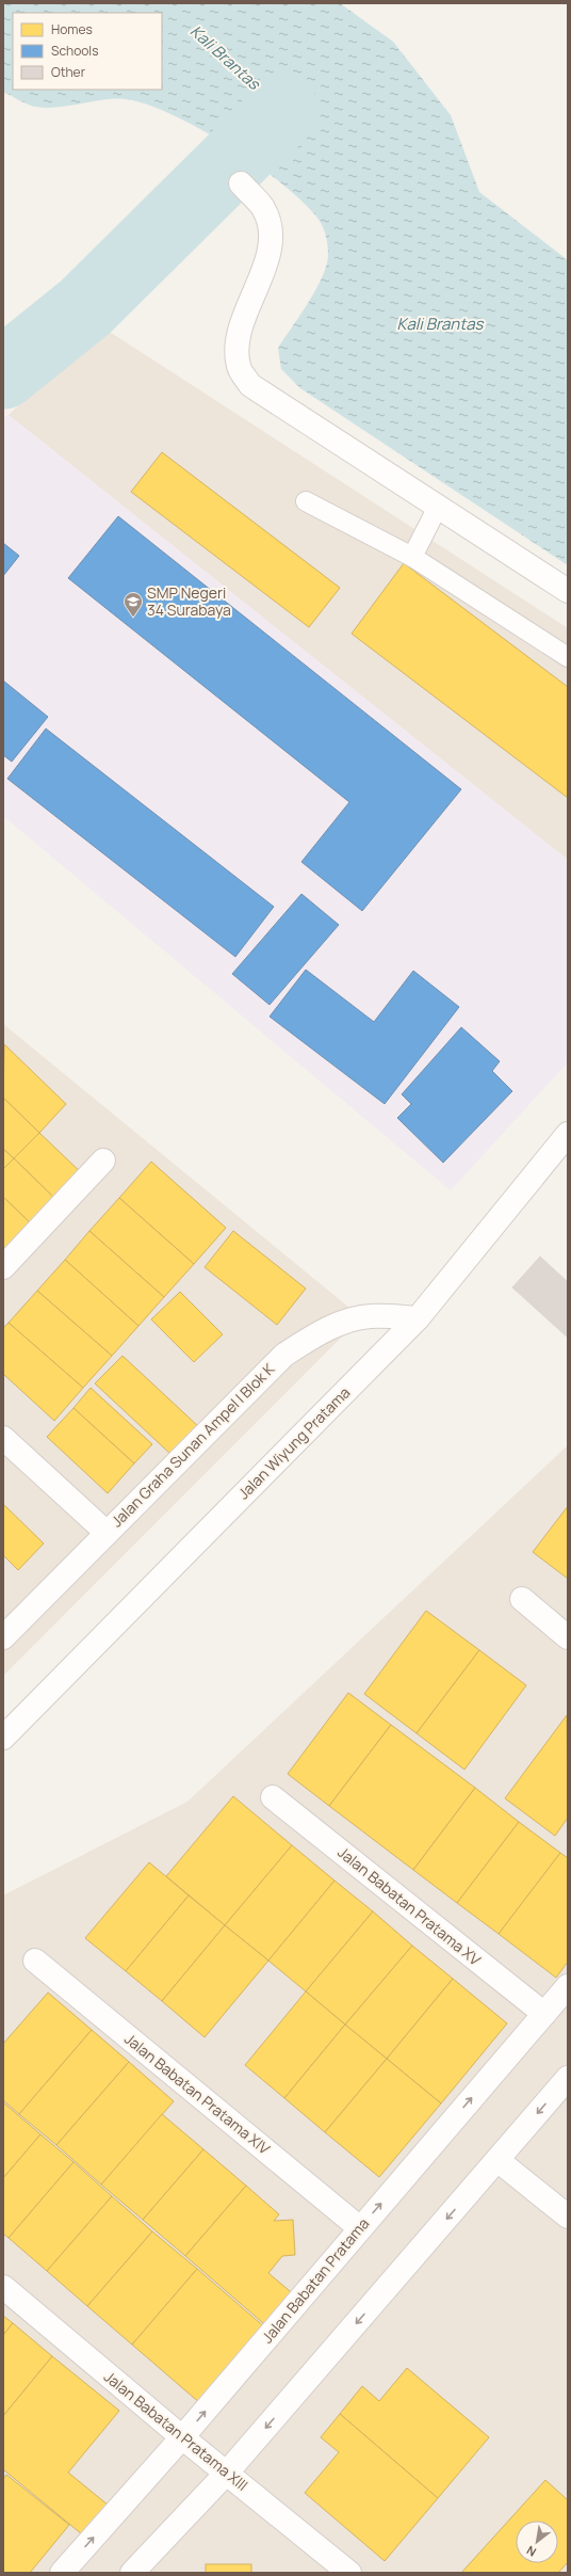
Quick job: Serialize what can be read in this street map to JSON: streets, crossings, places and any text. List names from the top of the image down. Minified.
{"streets":{"street":["Jalan Wiyung Pratama","Jalan Graha Sunan Ampel I Blok K","Jalan Babatan Pratama XV","Jalan Babatan Pratama XIV","Jalan Babatan Pratama","Jalan Babatan Pratama XIII"]},"crossings":[["Jalan Wiyung Pratama","Jalan Graha Sunan Ampel I Blok K"],["Jalan Babatan Pratama XV","Jalan Babatan Pratama"],["Jalan Babatan Pratama XIV","Jalan Babatan Pratama"],["Jalan Babatan Pratama","Jalan Babatan Pratama XIII"]],"water":["Kali Brantas"],"places":{"school or university":["SMP Negeri 34 Surabaya"]},"legend":["Homes","Schools","Other"],"north":"bottom left"}
